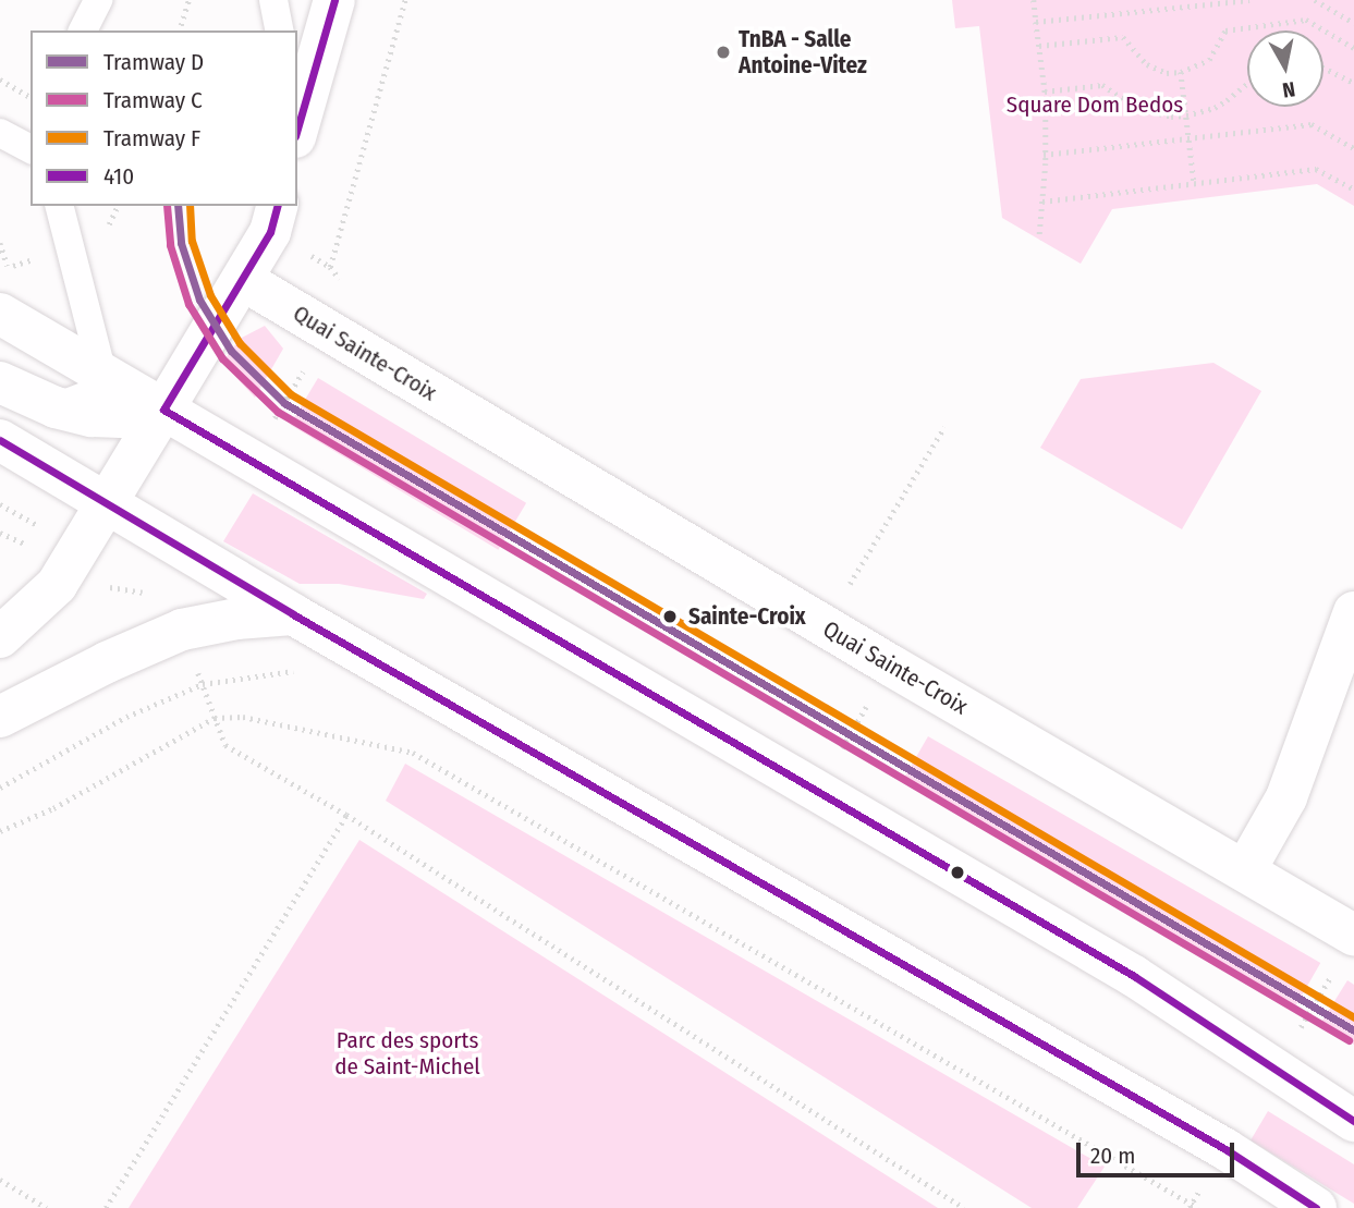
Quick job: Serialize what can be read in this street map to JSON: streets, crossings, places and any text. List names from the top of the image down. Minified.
{"streets":{"main road":["Quai Sainte-Croix"]},"parks":["Square Dom Bedos","Parc des sports de Saint-Michel"],"places":["TnBA - Salle Antoine-Vitez","Sainte-Croix"],"lines":["transit line 410","tram line D","tram line C","tram line F"],"legend":["Tramway D","Tramway C","Tramway F","410"],"scale_bar":"20 m","north":"bottom"}
